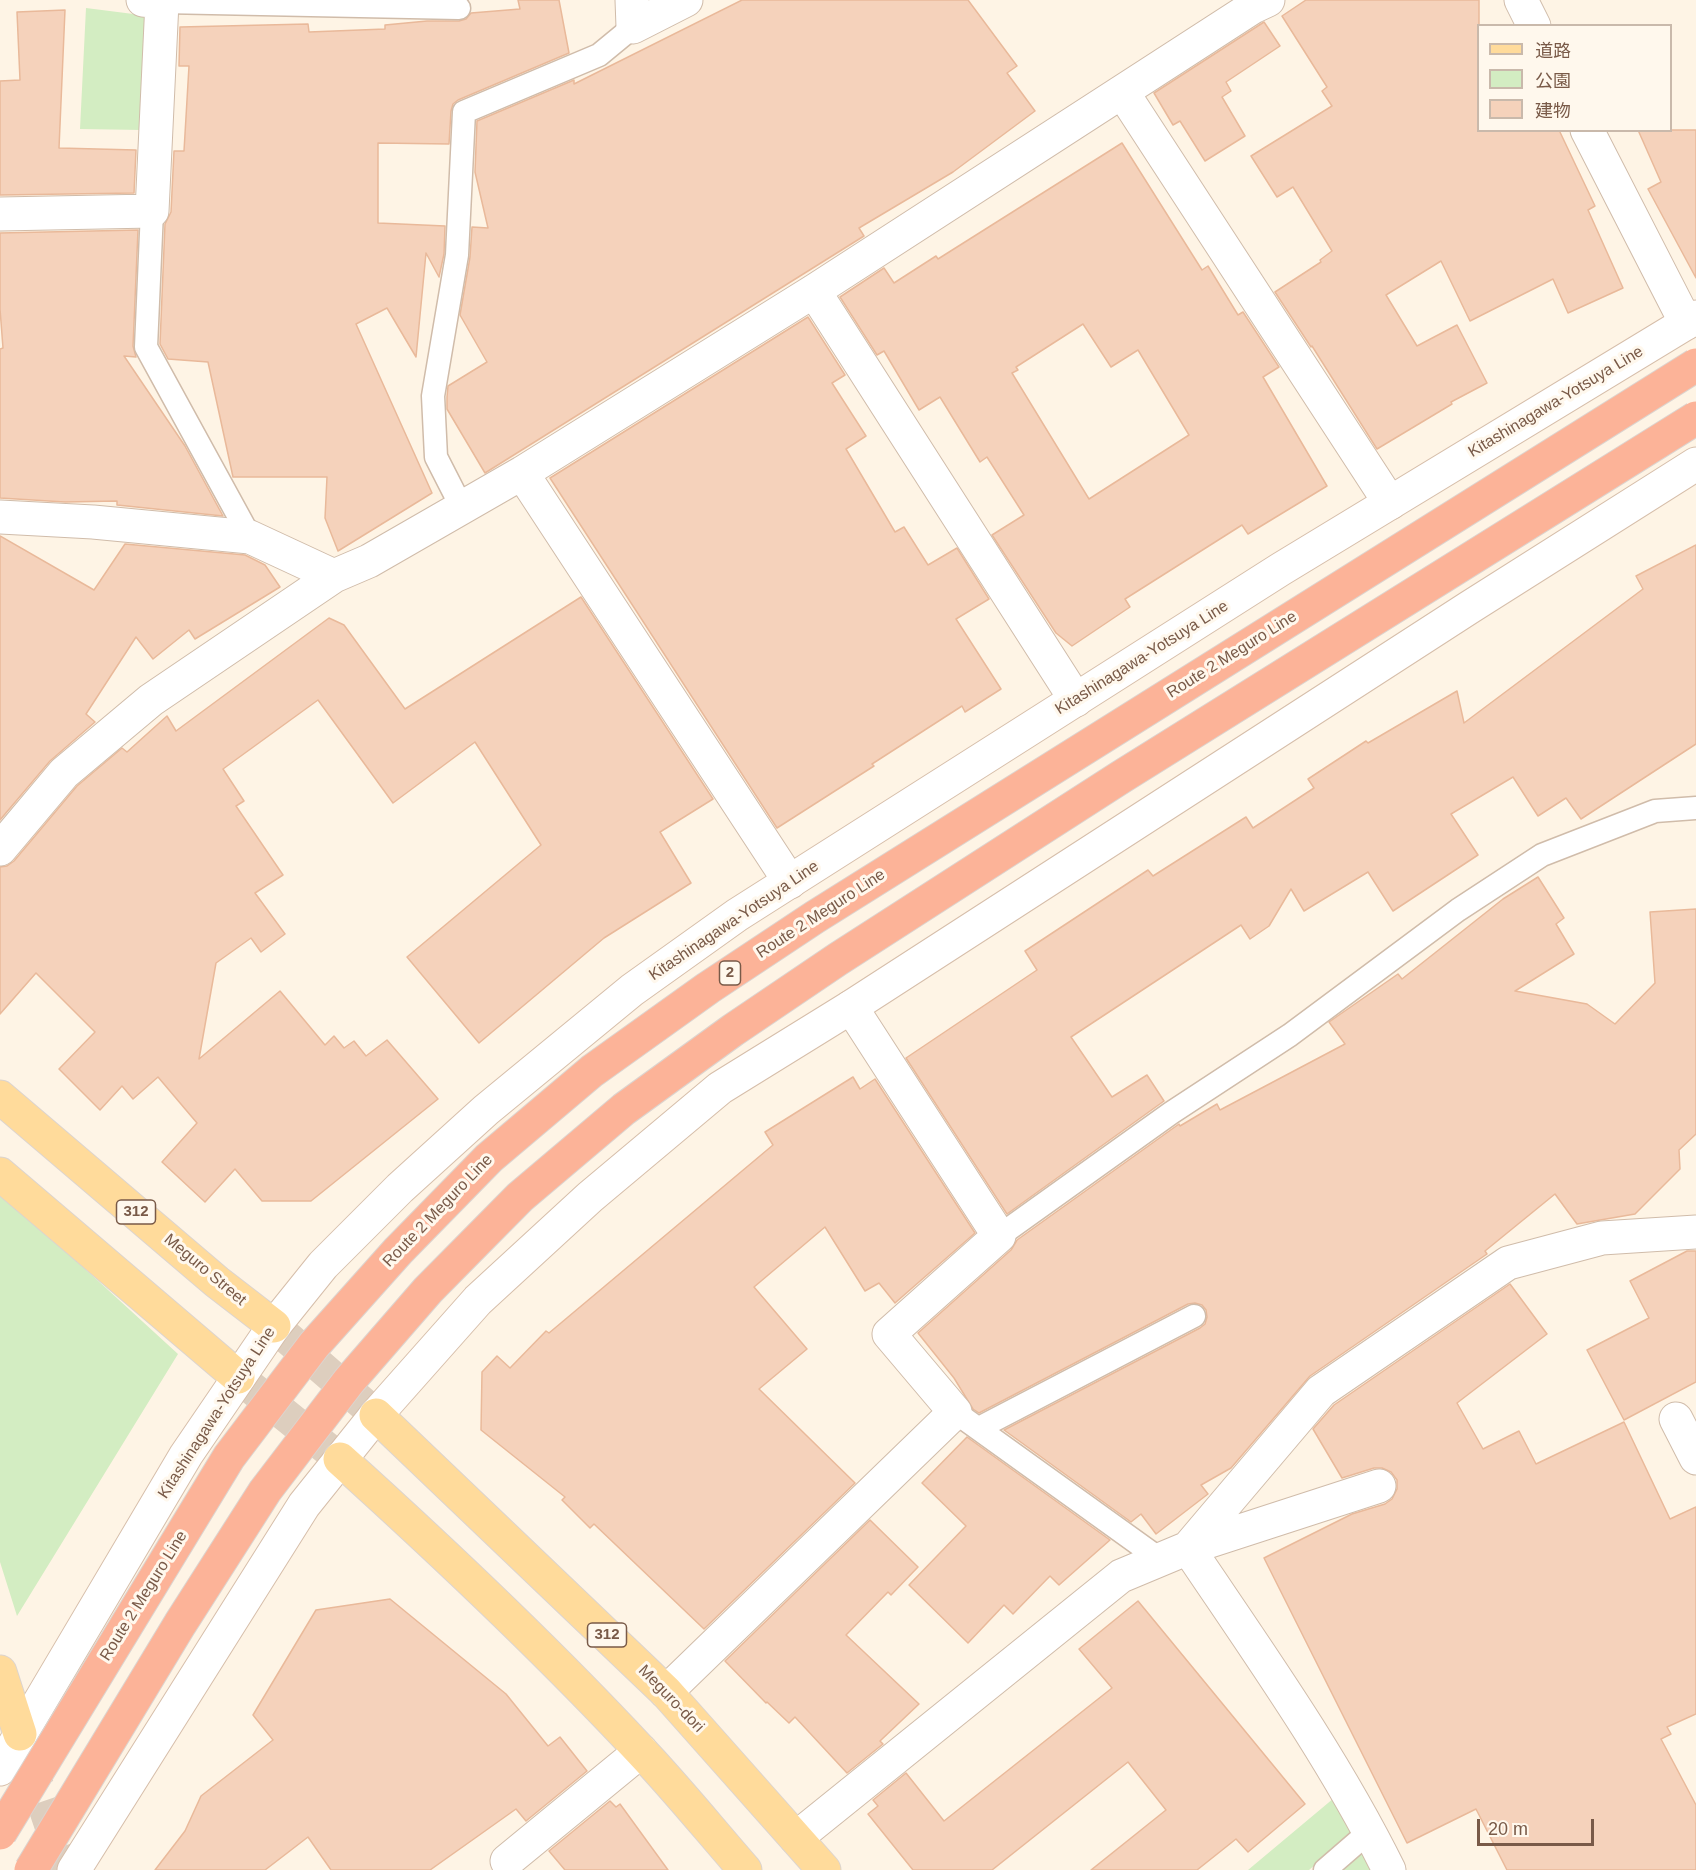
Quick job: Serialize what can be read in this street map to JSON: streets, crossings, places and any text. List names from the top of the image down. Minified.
{"streets":{"highway":["Route 2 Meguro Line","2"],"main road":["312","Meguro Street","Meguro-dori"],"street":["Kitashinagawa-Yotsuya Line"]},"crossings":[["Kitashinagawa-Yotsuya Line","Meguro Street"]],"legend":["道路","公園","建物"],"scale_bar":"20 m"}
